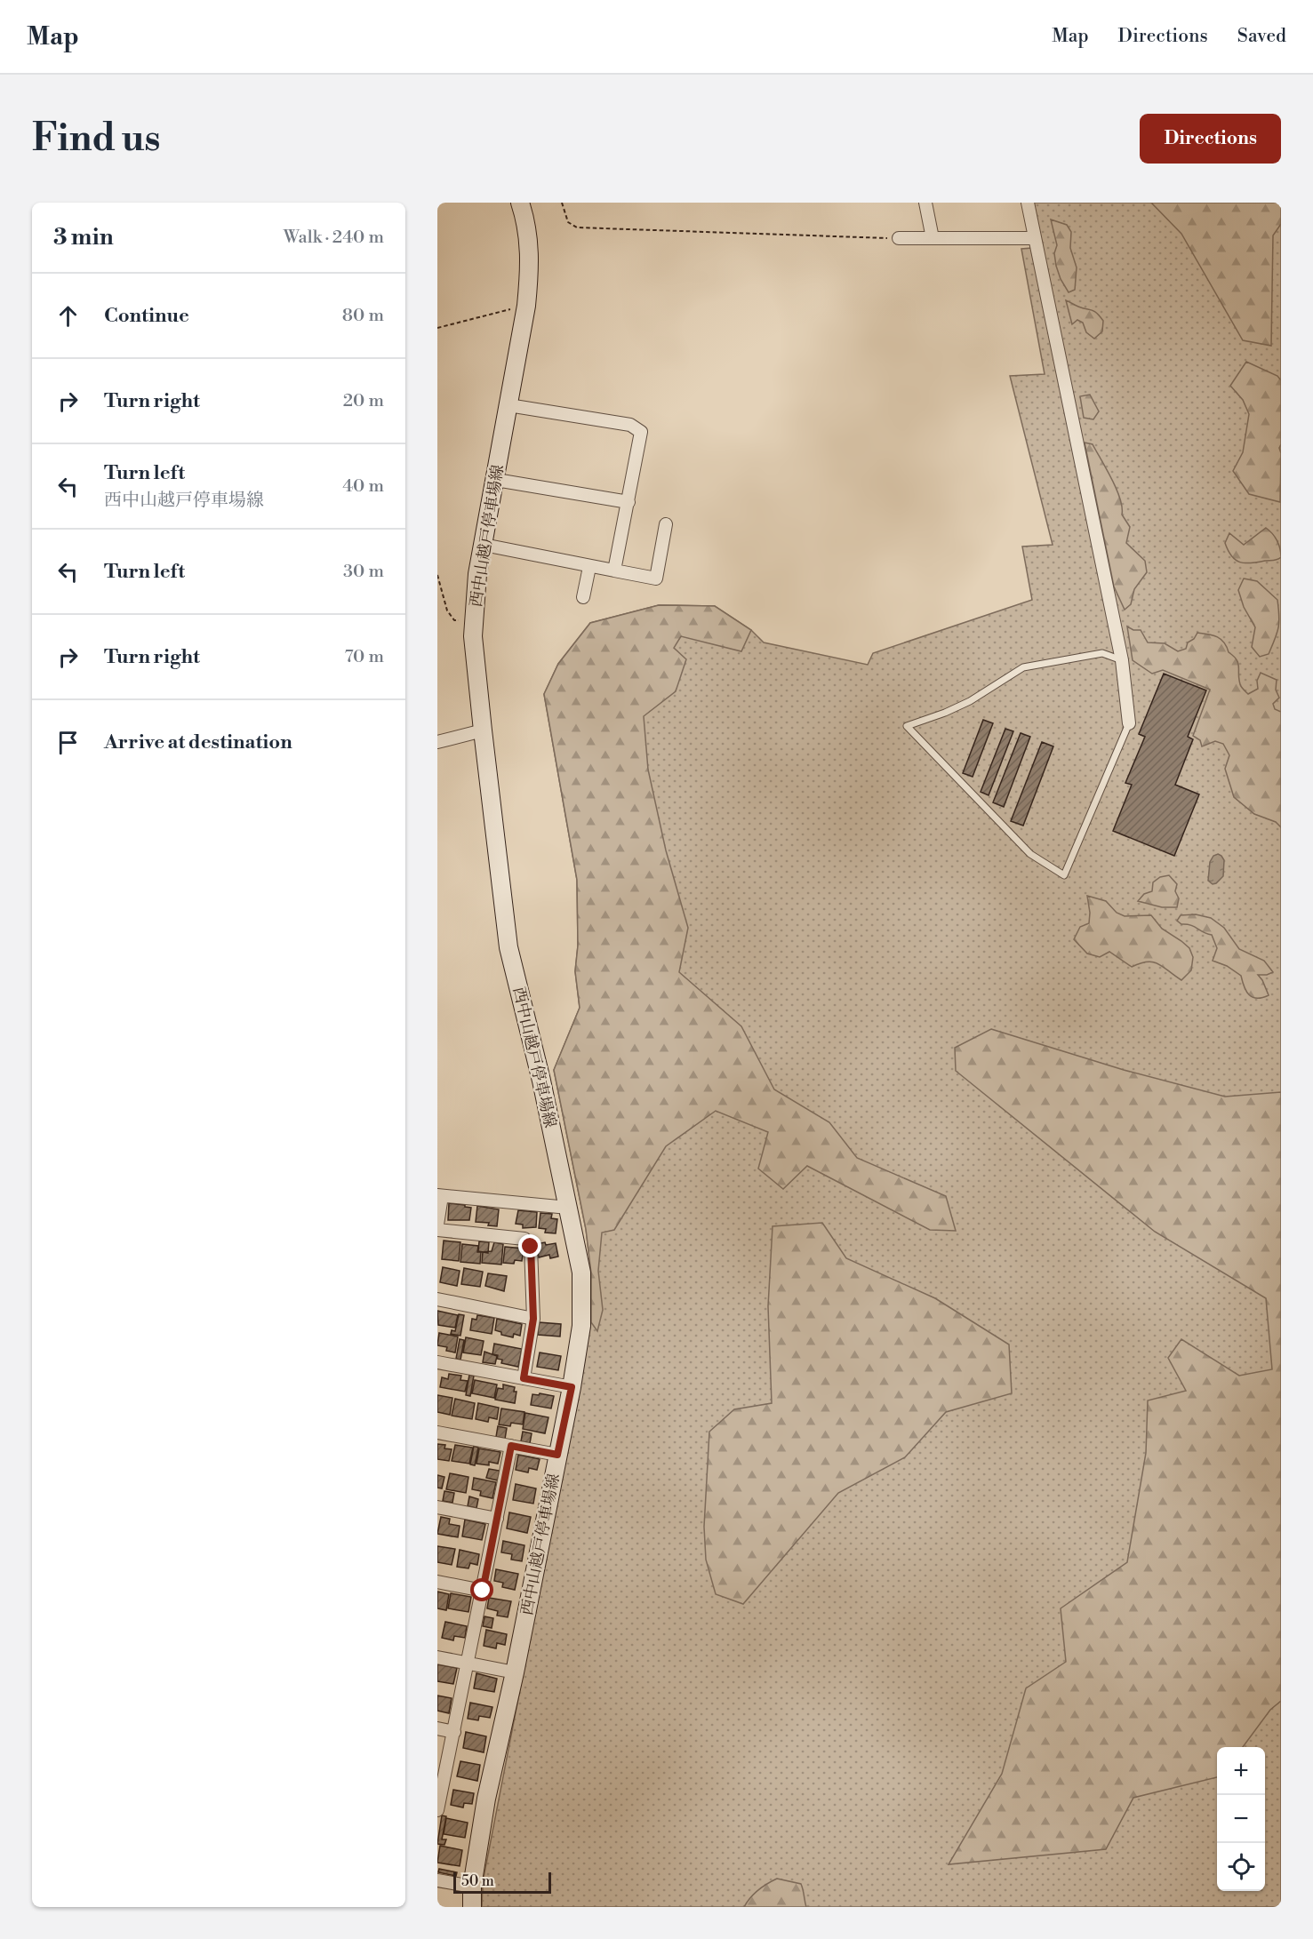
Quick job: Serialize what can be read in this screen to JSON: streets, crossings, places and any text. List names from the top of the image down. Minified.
{"streets":{"main road":["西中山越戸停車場線"]},"scale_bar":"50 m","page":{"header":"Map","nav":["Map","Directions","Saved"],"buttons":"Directions","title":"Find us","heading":["3 min","Walk · 240 m"],"list":[["Continue","80 m"],["Turn right","20 m"],["Turn left","西中山越戸停車場線","40 m"],["Turn left","30 m"],["Turn right","70 m"],"Arrive at destination"],"map_buttons":["+","−"],"scale":"50 m"}}
